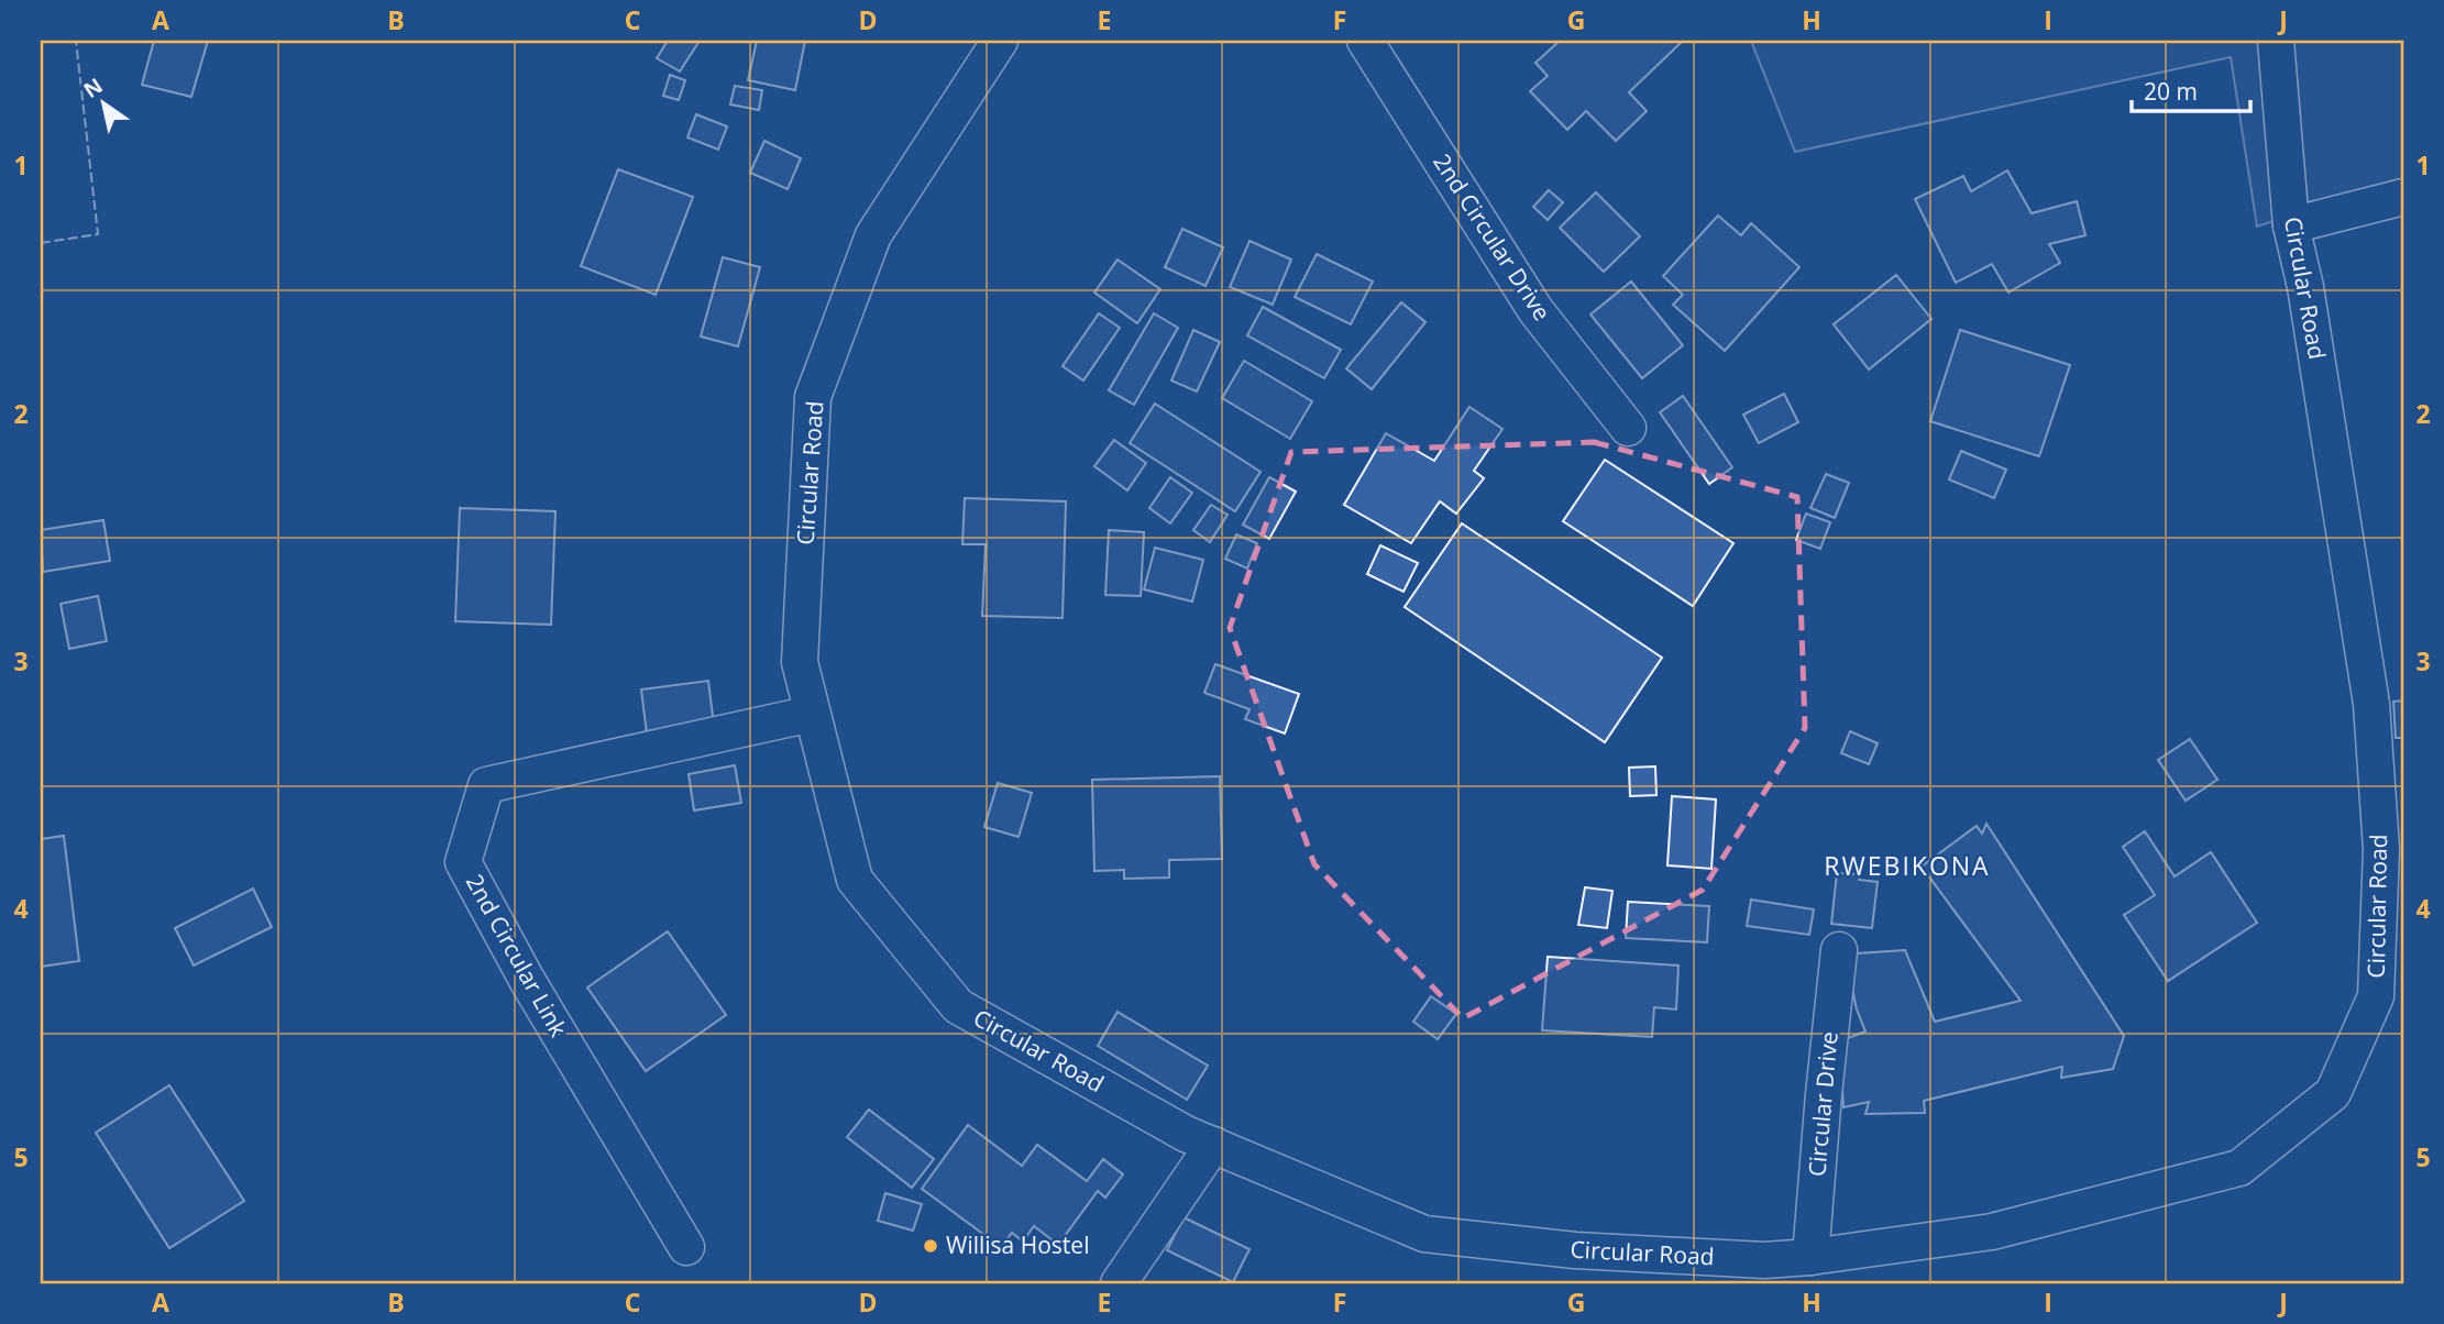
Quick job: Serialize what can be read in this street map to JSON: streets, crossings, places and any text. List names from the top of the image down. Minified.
{"streets":{"street":["2nd Circular Drive","Circular Road","2nd Circular Link","Circular Drive"]},"crossings":[["Circular Road","2nd Circular Link"],["Circular Road","Circular Drive"]],"districts":["RWEBIKONA"],"places":["Willisa Hostel"],"scale_bar":"20 m","north":"top left","grid":{"columns":["A","B","C","D","E","F","G","H","I","J"],"rows":["1","2","3","4","5"]}}
